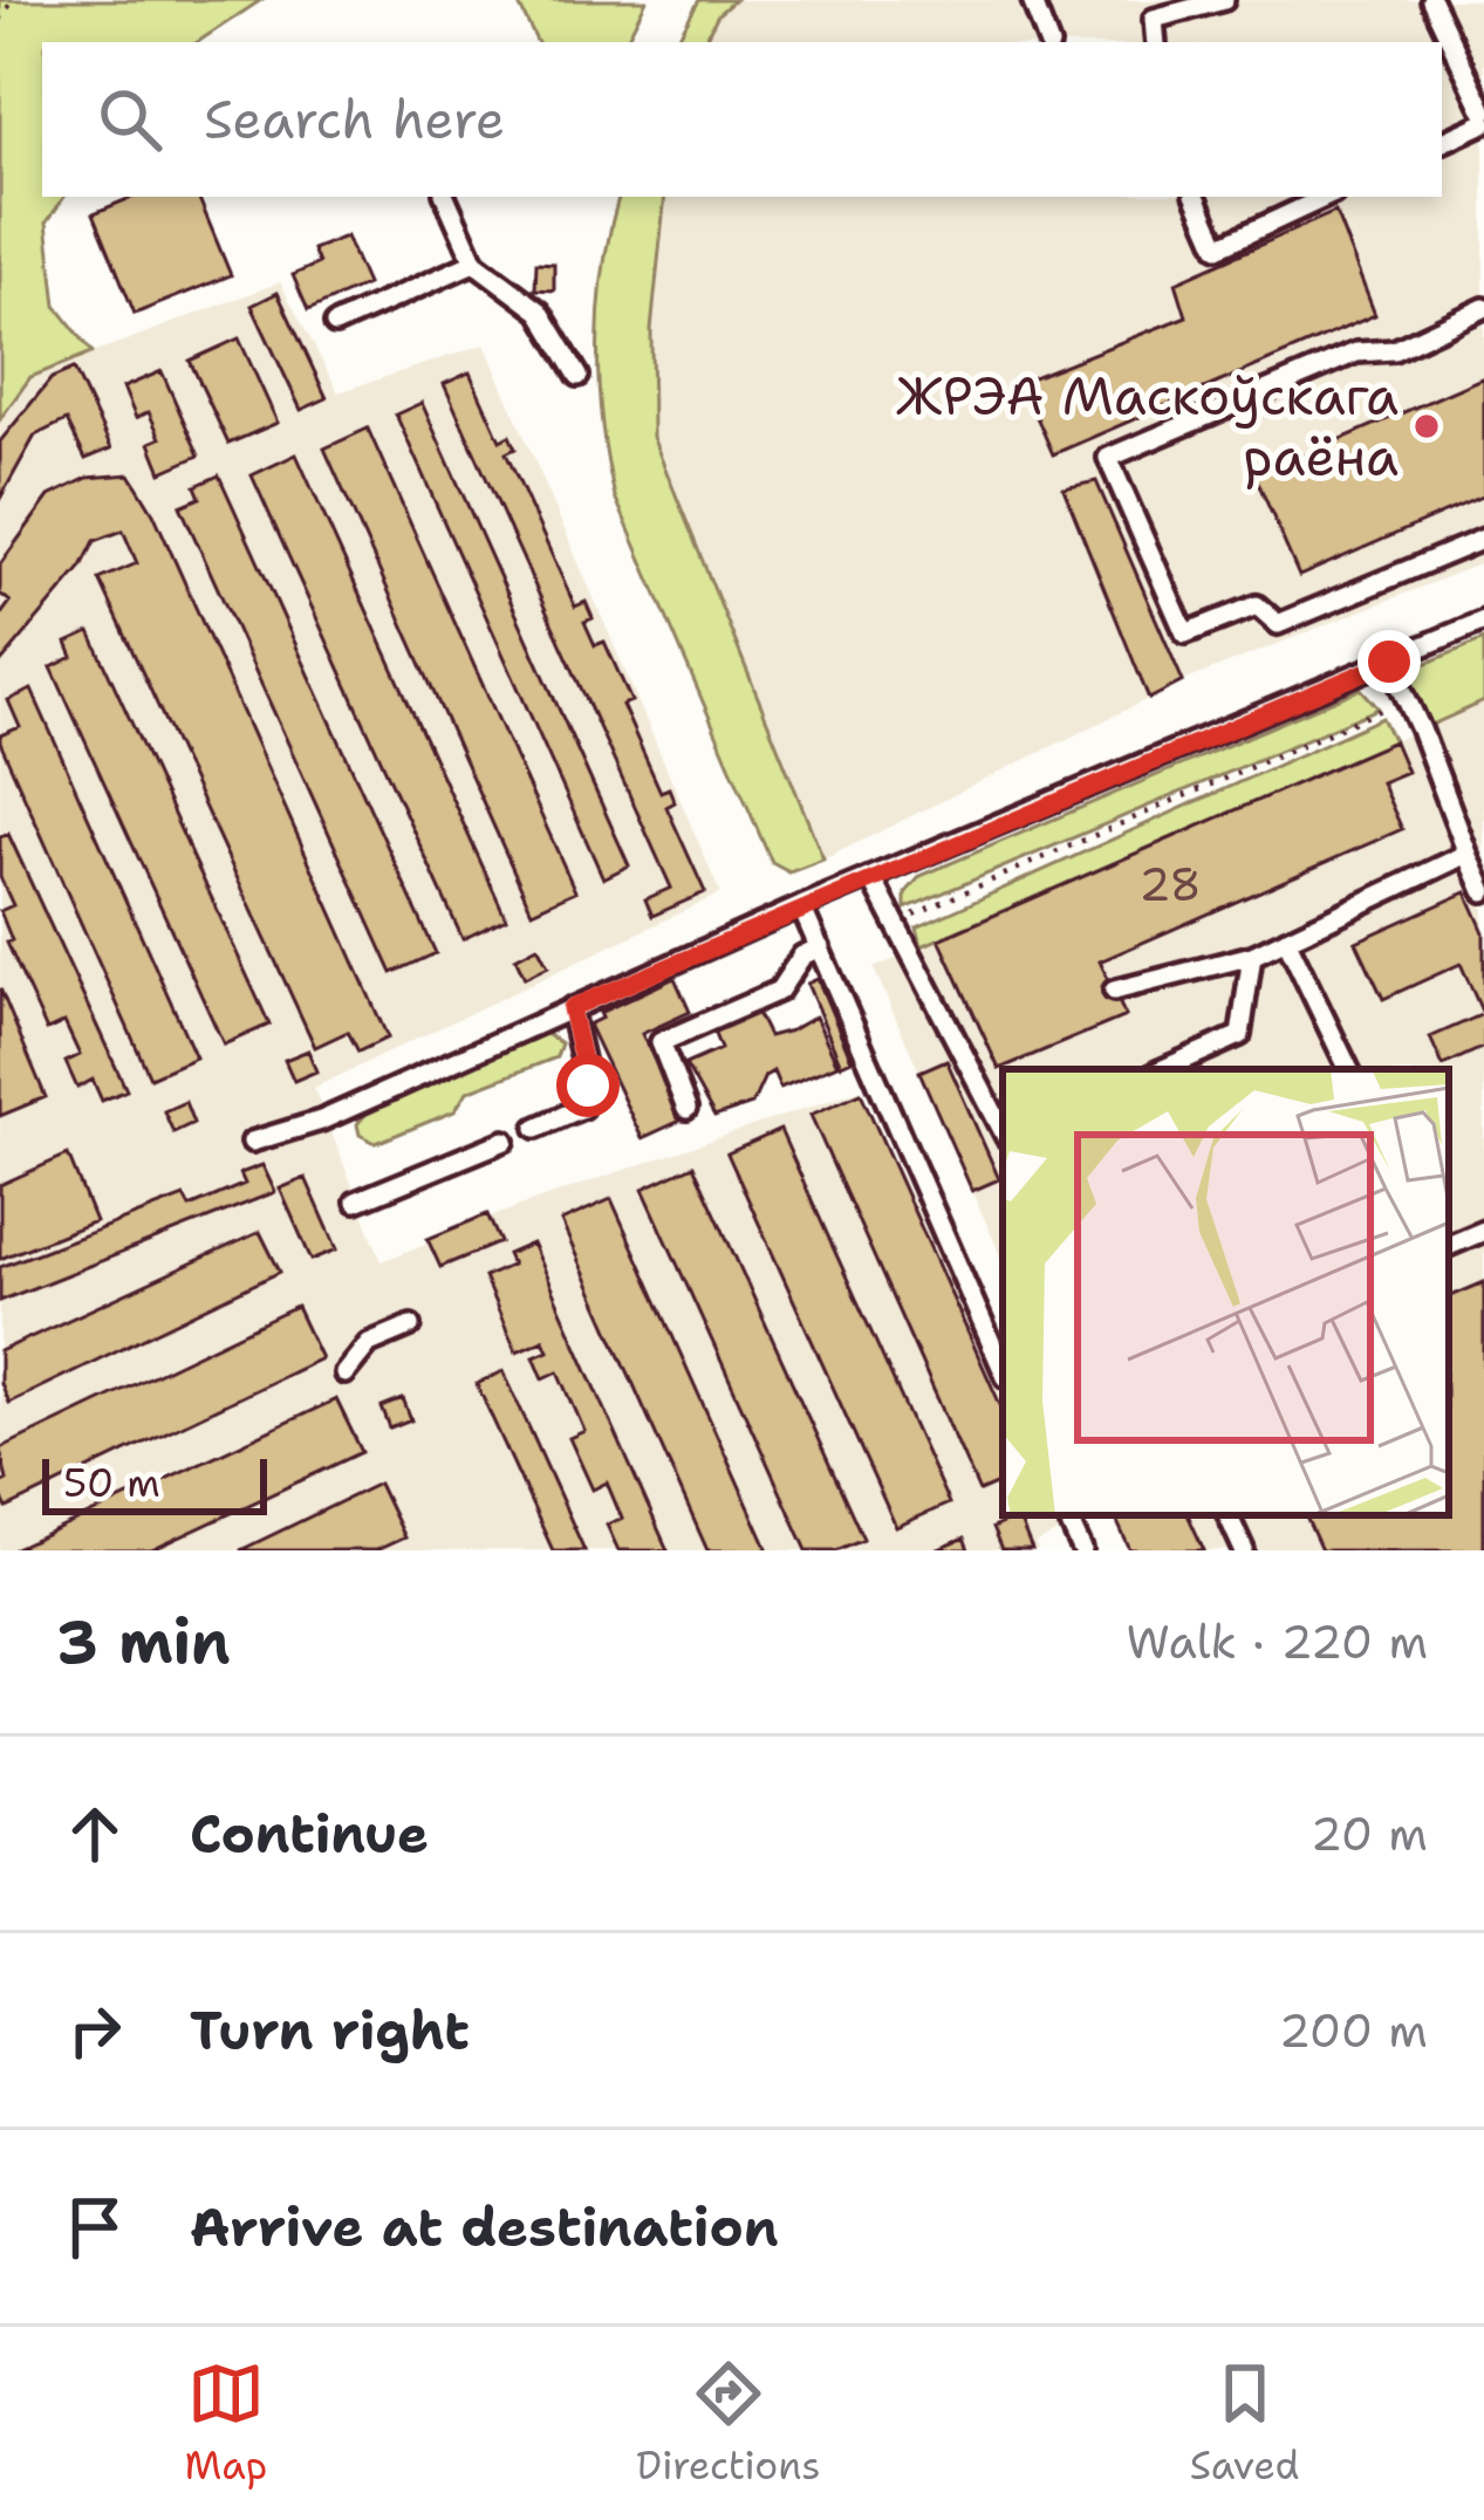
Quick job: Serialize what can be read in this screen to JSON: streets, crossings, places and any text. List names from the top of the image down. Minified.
{"places":["ЖРЭА Маскоўскага раёна"],"house_numbers":["28"],"scale_bar":"50 m","page":{"search":"Search here","scale":"50 m","heading":["3 min","Walk · 220 m"],"list":[["Continue","20 m"],["Turn right","200 m"],"Arrive at destination"],"nav":["Map","Directions","Saved"]}}
